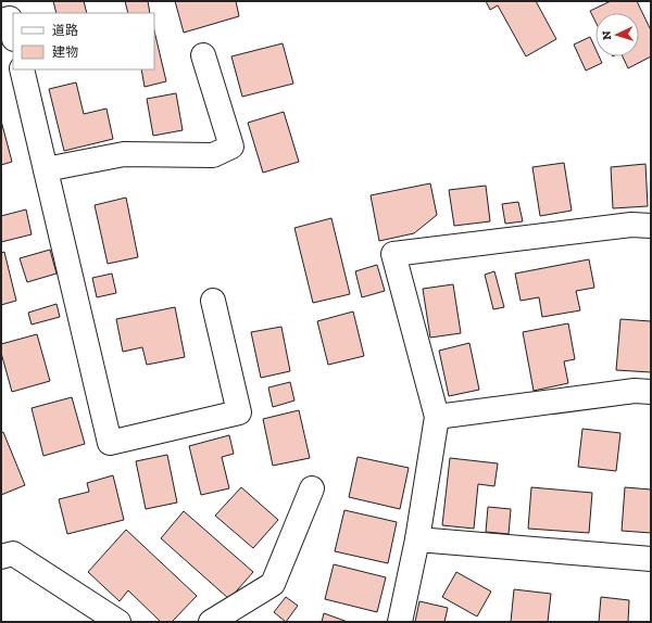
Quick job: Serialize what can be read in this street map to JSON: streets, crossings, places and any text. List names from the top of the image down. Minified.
{"legend":["道路","建物"],"north":"left"}
